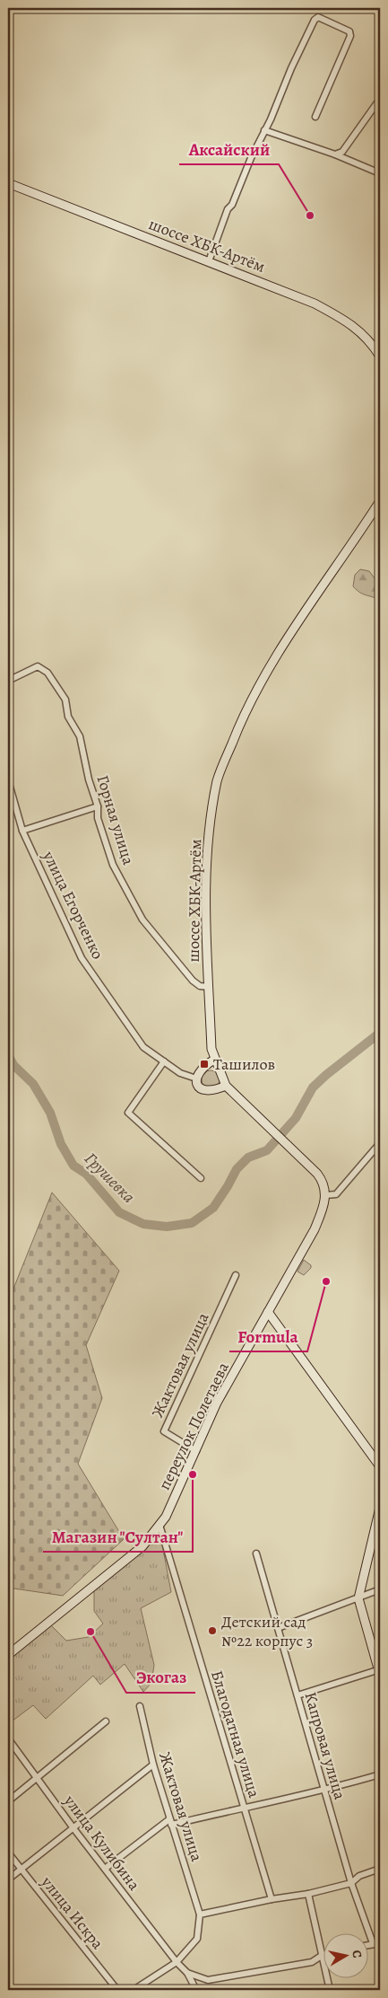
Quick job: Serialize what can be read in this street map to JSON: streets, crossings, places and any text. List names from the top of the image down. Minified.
{"streets":{"main road":["шоссе ХБК-Артём","переулок Полетаева"],"street":["Горная улица","улица Егорченко","Жактовая улица","Благодатная улица","Капровая улица","улица Кулибина","улица Искра"]},"crossings":[["шоссе ХБК-Артём","Горная улица"],["шоссе ХБК-Артём","переулок Полетаева"],["Жактовая улица","переулок Полетаева"],["переулок Полетаева","Благодатная улица"]],"water":["Грушевка"],"places":{"other":["Аксайский","Formula","Магазин \"Султан\"","Детский сад №22 корпус 3","Экогаз"],"transit":["Ташилов"]},"north":"right"}
